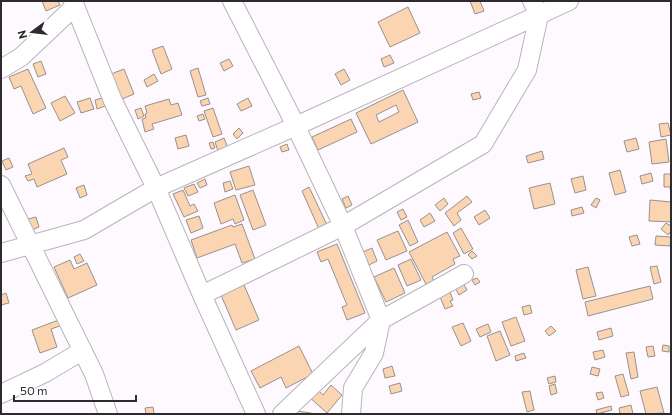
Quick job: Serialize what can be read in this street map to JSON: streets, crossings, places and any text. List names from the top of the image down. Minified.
{"scale_bar":"50 m","north":"left"}
